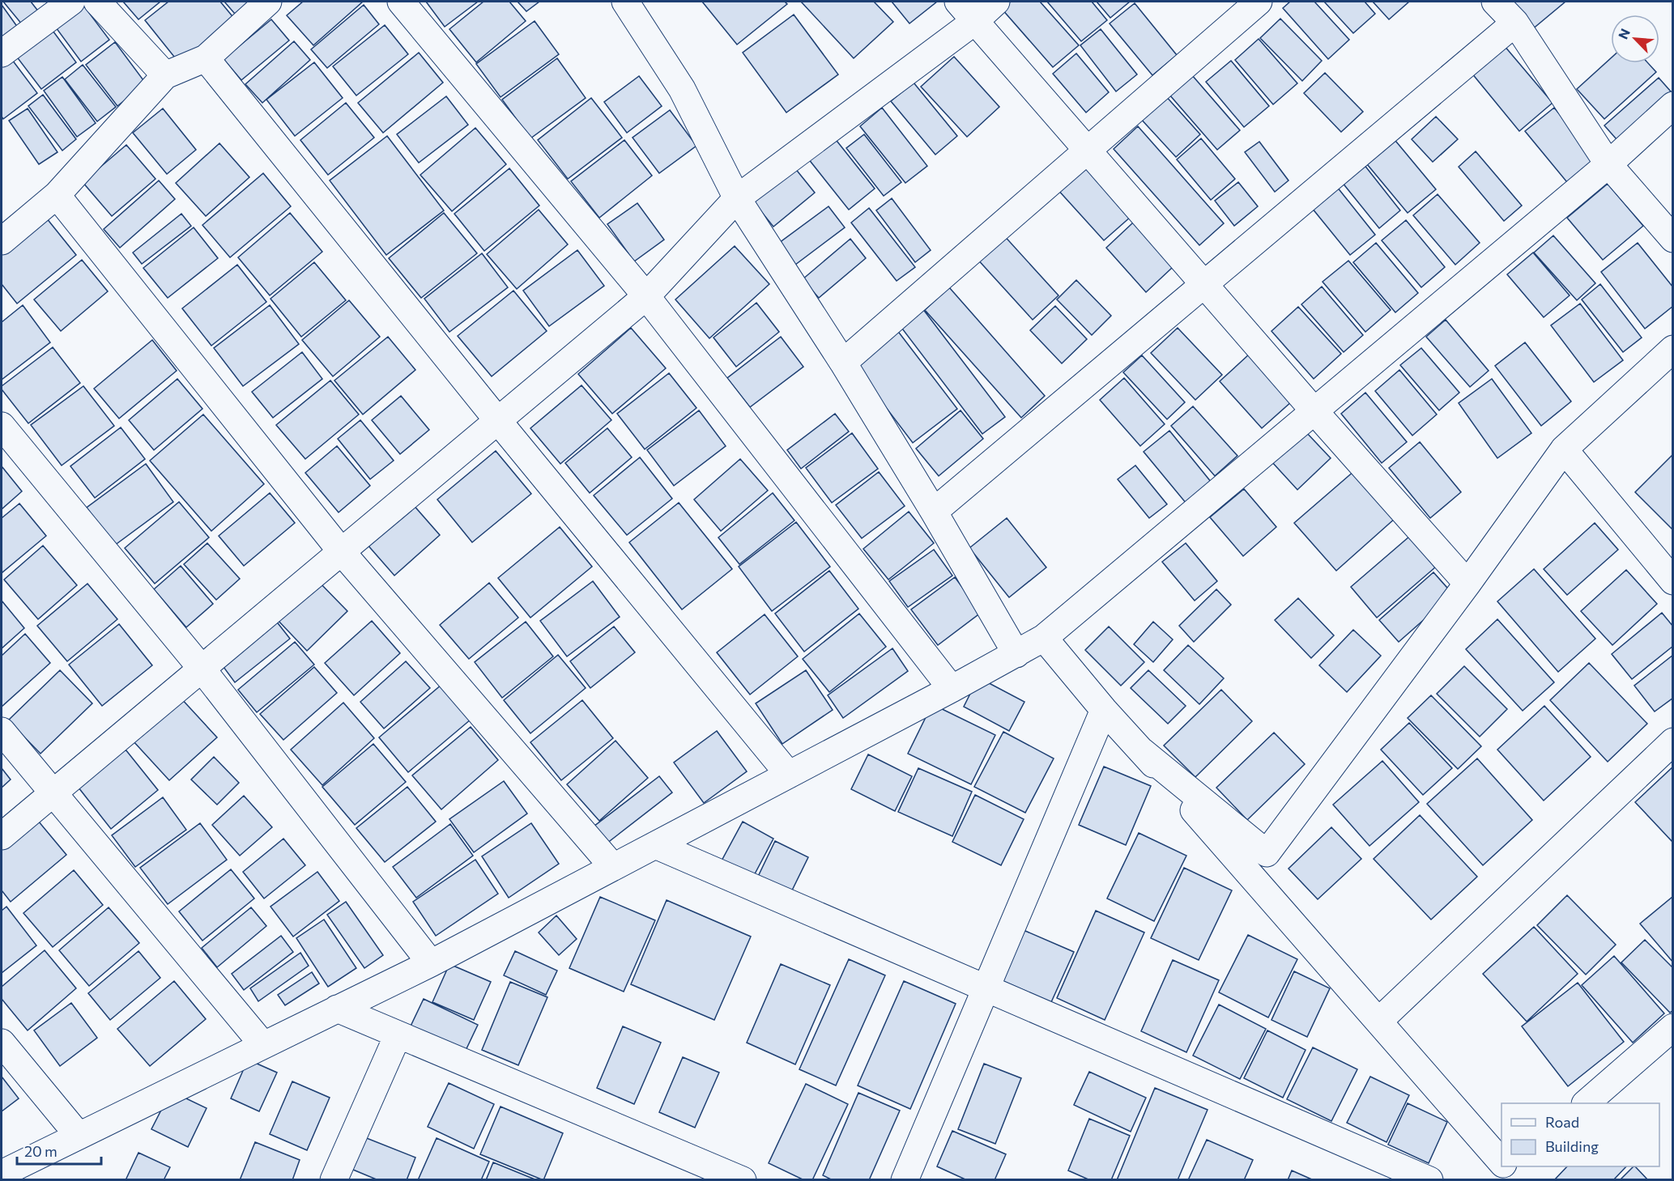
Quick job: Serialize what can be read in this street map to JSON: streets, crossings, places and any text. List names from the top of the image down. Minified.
{"legend":["Road","Building"],"scale_bar":"20 m","north":"top left"}
